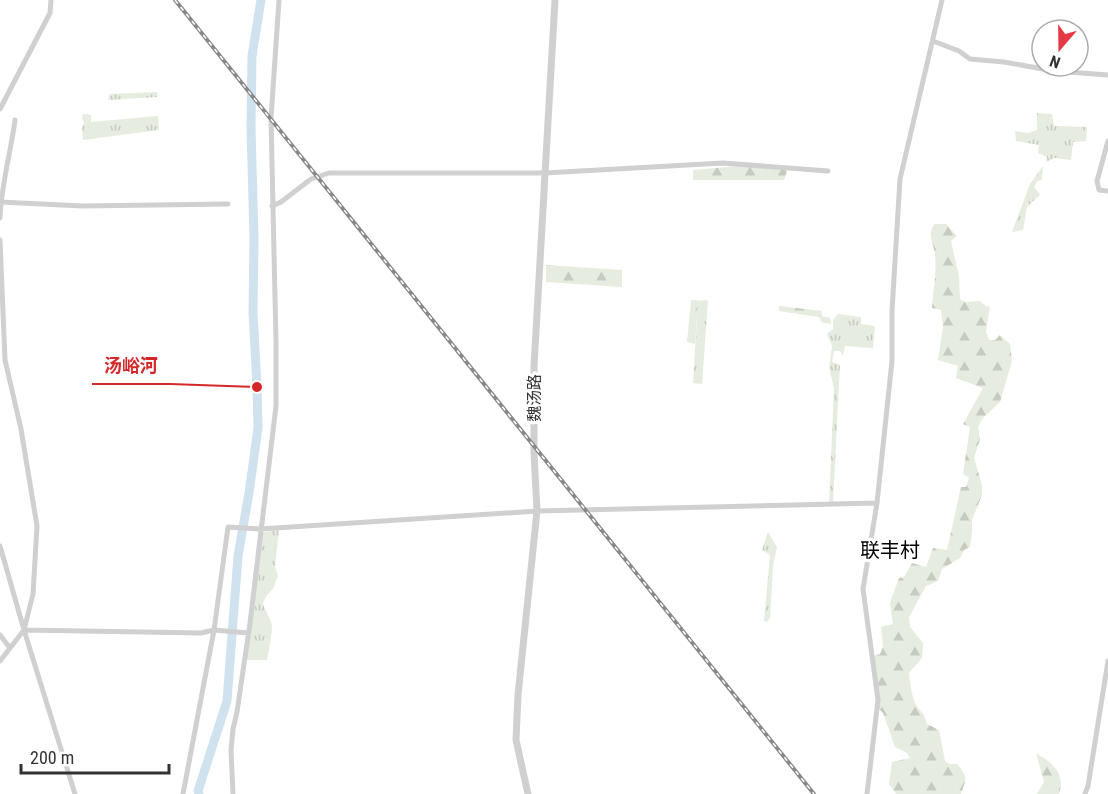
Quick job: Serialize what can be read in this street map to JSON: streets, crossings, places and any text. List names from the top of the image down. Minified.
{"streets":{"street":["魏汤路"]},"districts":["联丰村"],"places":["汤峪河"],"scale_bar":"200 m","north":"bottom"}
